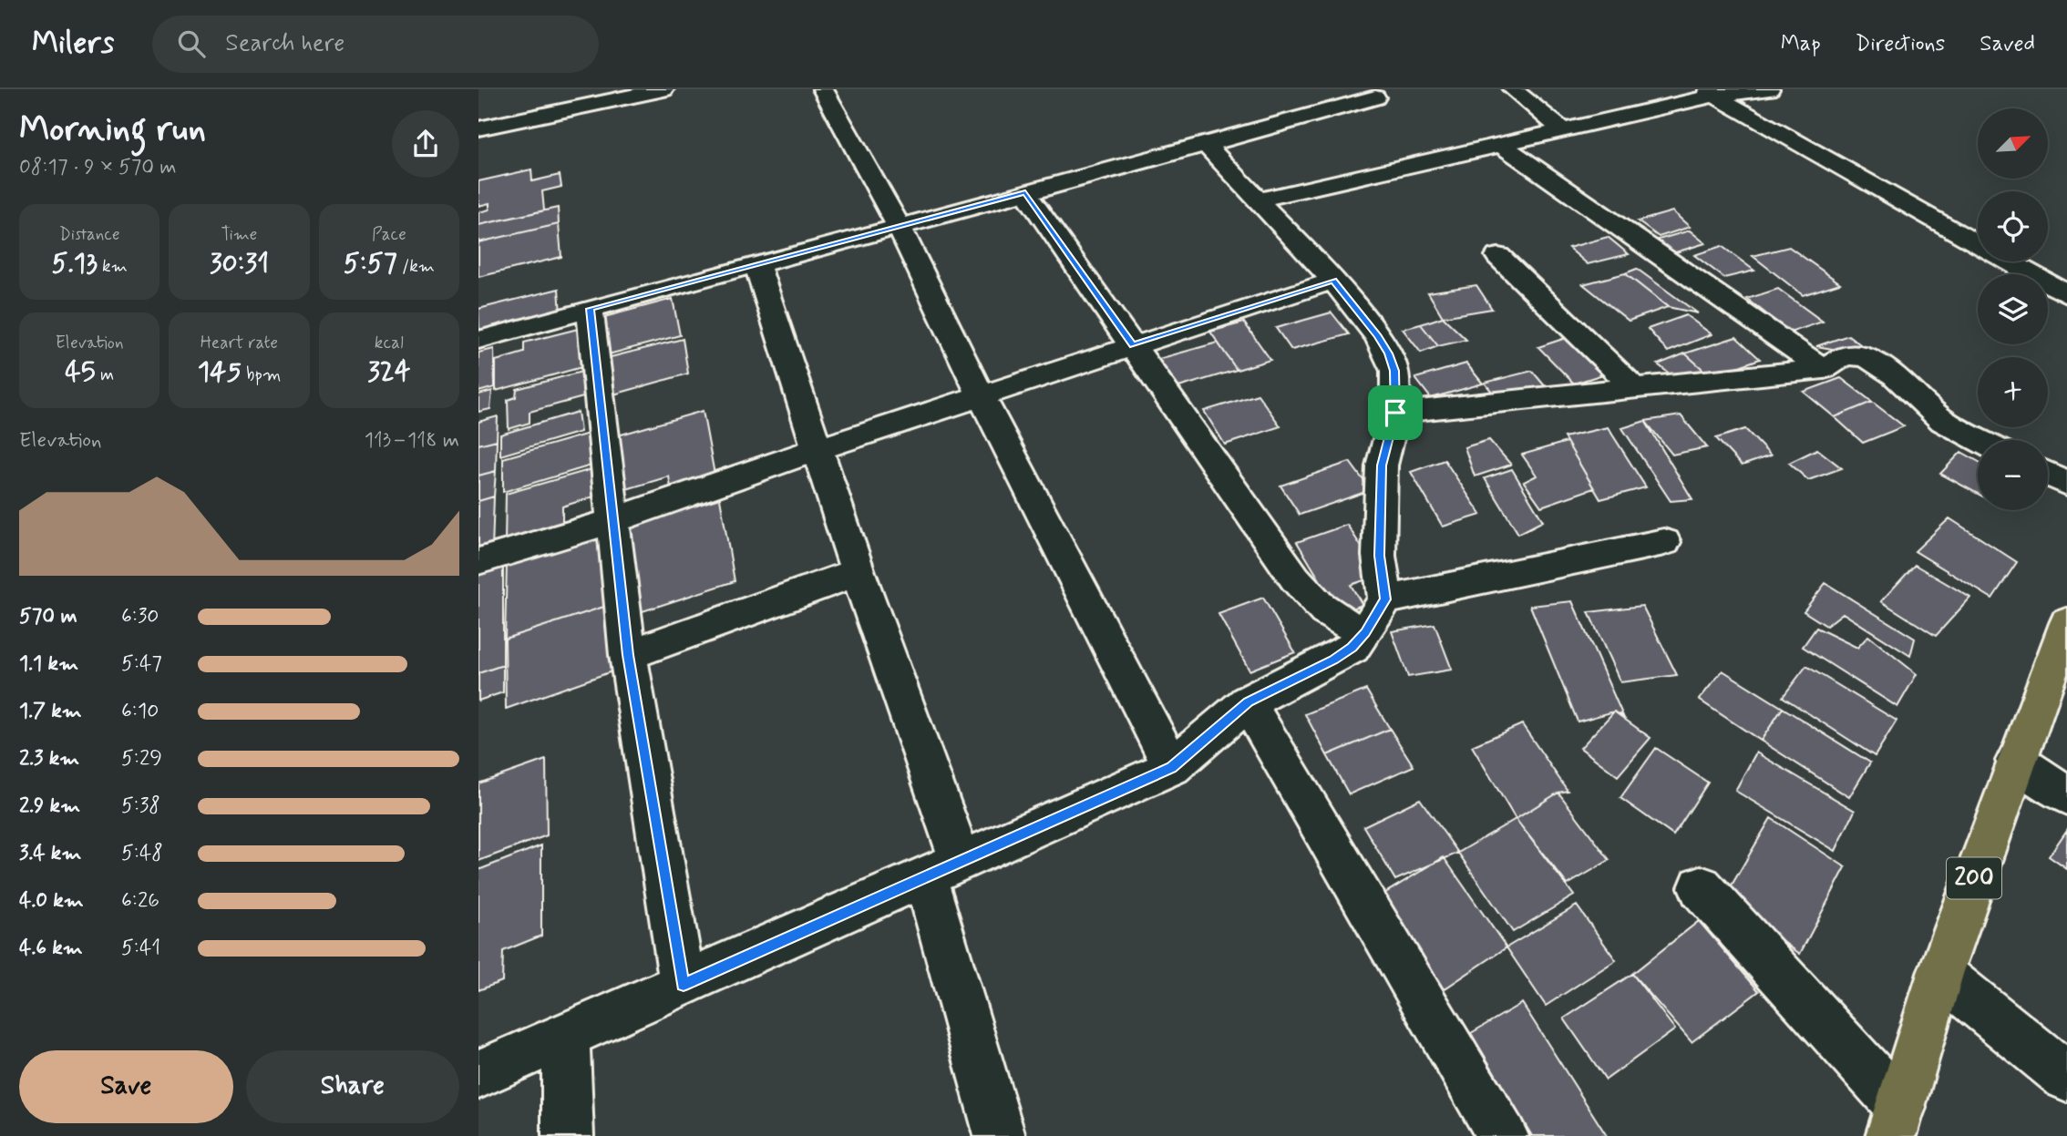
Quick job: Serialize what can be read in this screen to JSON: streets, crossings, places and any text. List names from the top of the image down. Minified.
{"streets":{"main road":["200"]},"north":"top right","page":{"header":"Milers","search":"Search here","nav":["Map","Directions","Saved"],"heading":["Morning run","08:17 · 9 × 570 m"],"map_buttons":["+","−"],"stats":[["Distance","5.13 km"],["Time","30:31"],["Pace","5:57 /km"],["Elevation","45 m"],["Heart rate","145 bpm"],["kcal","324"]],"chart":["Elevation","113–118 m"],"list":[{"name":"570 m","note":"6:30"},{"name":"1.1 km","note":"5:47"},{"name":"1.7 km","note":"6:10"},{"name":"2.3 km","note":"5:29"},{"name":"2.9 km","note":"5:38"},{"name":"3.4 km","note":"5:48"},{"name":"4.0 km","note":"6:26"},{"name":"4.6 km","note":"5:41"}],"buttons":["Save","Share"]}}
